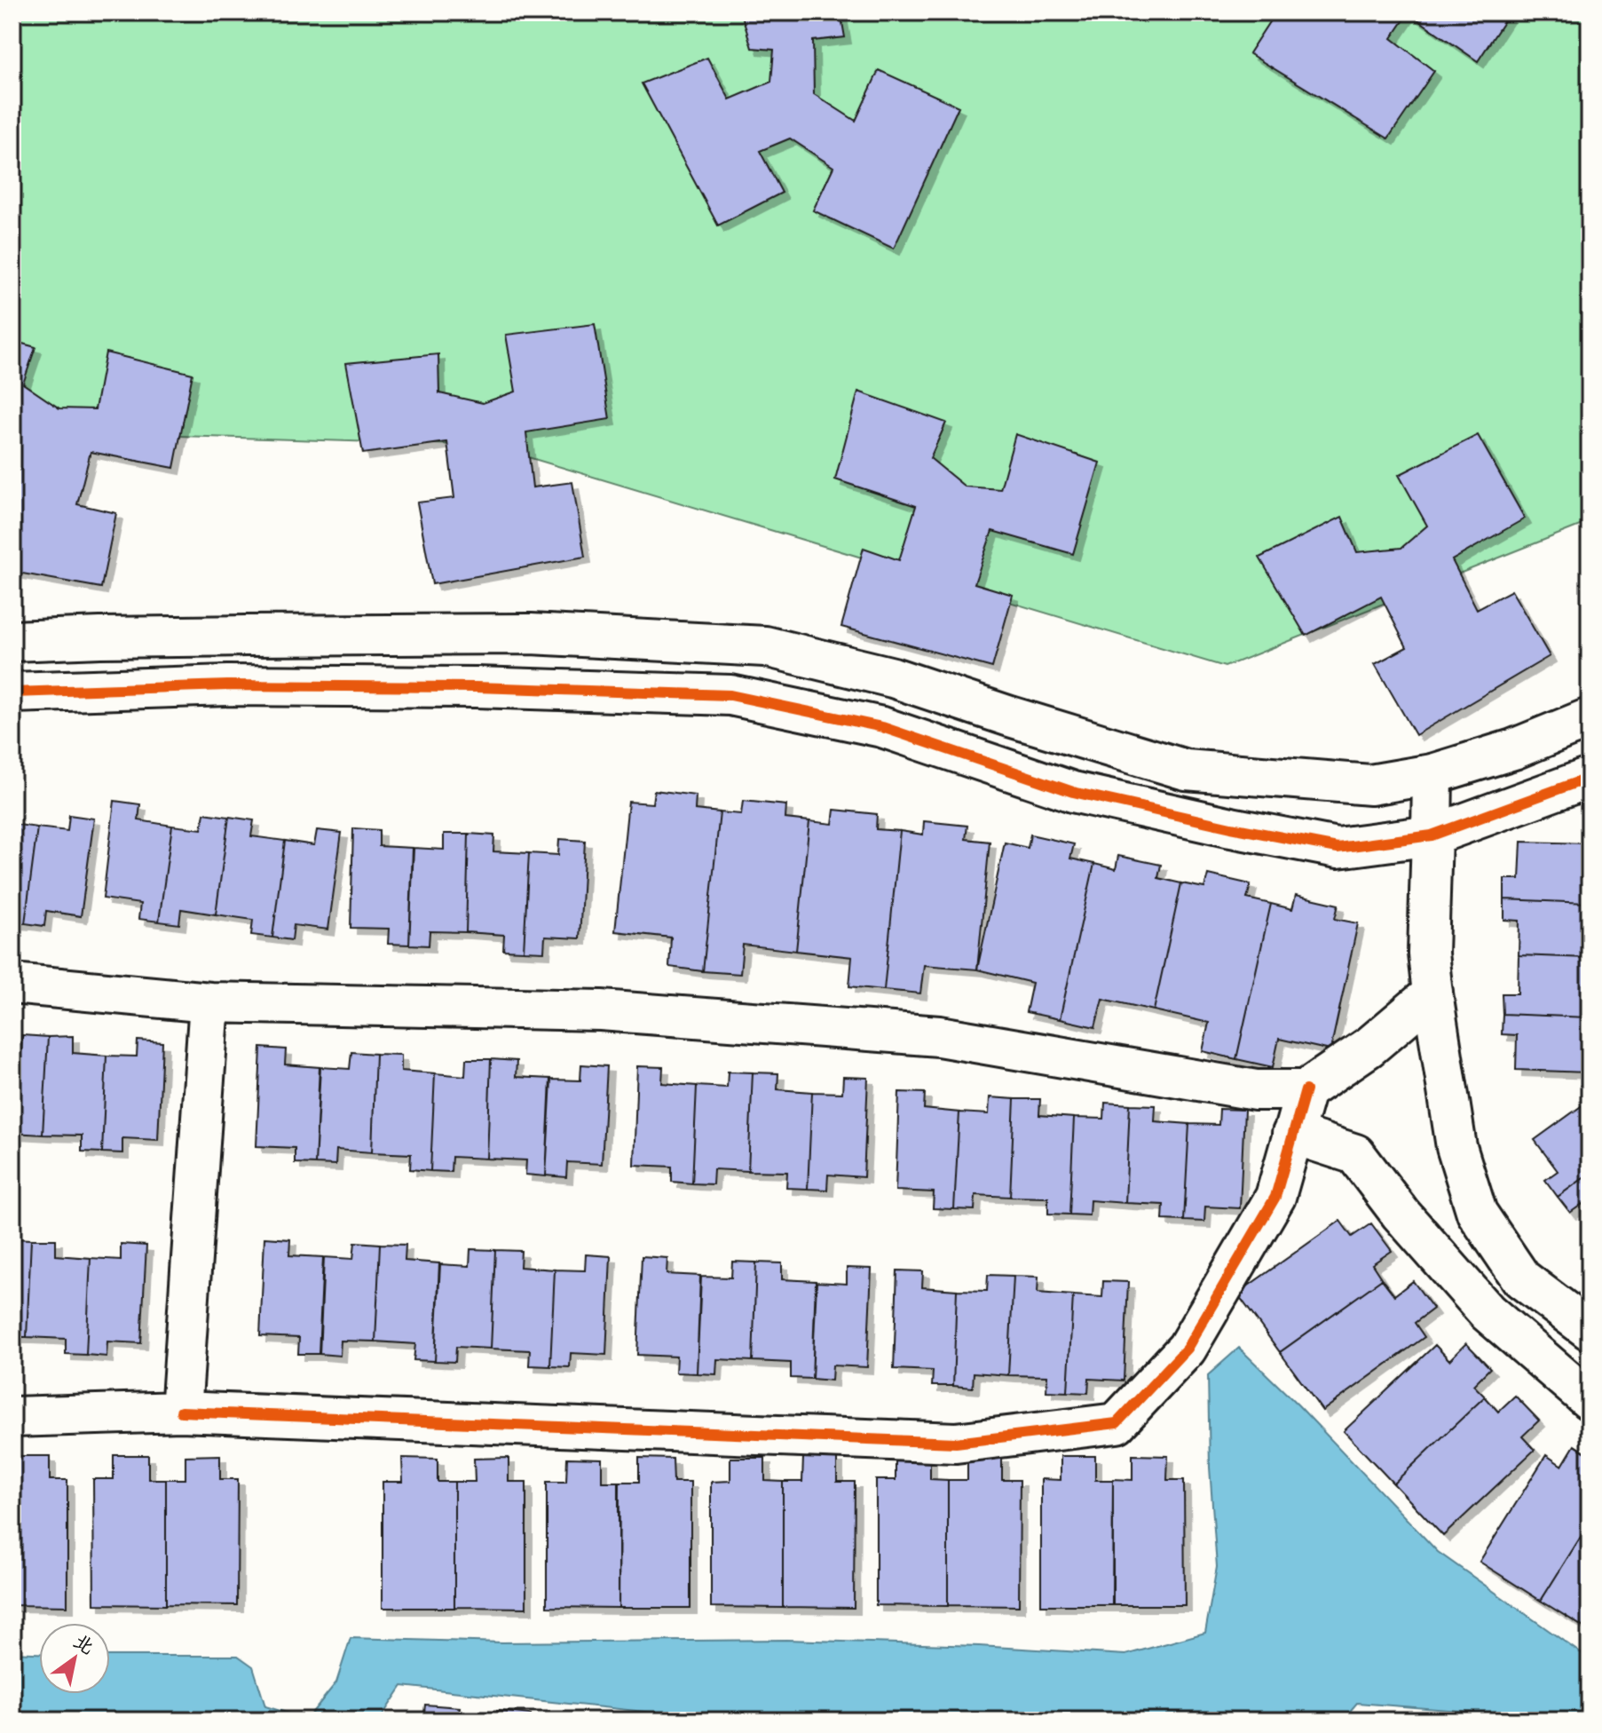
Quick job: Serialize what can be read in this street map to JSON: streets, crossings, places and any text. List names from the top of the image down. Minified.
{"north":"top right"}
